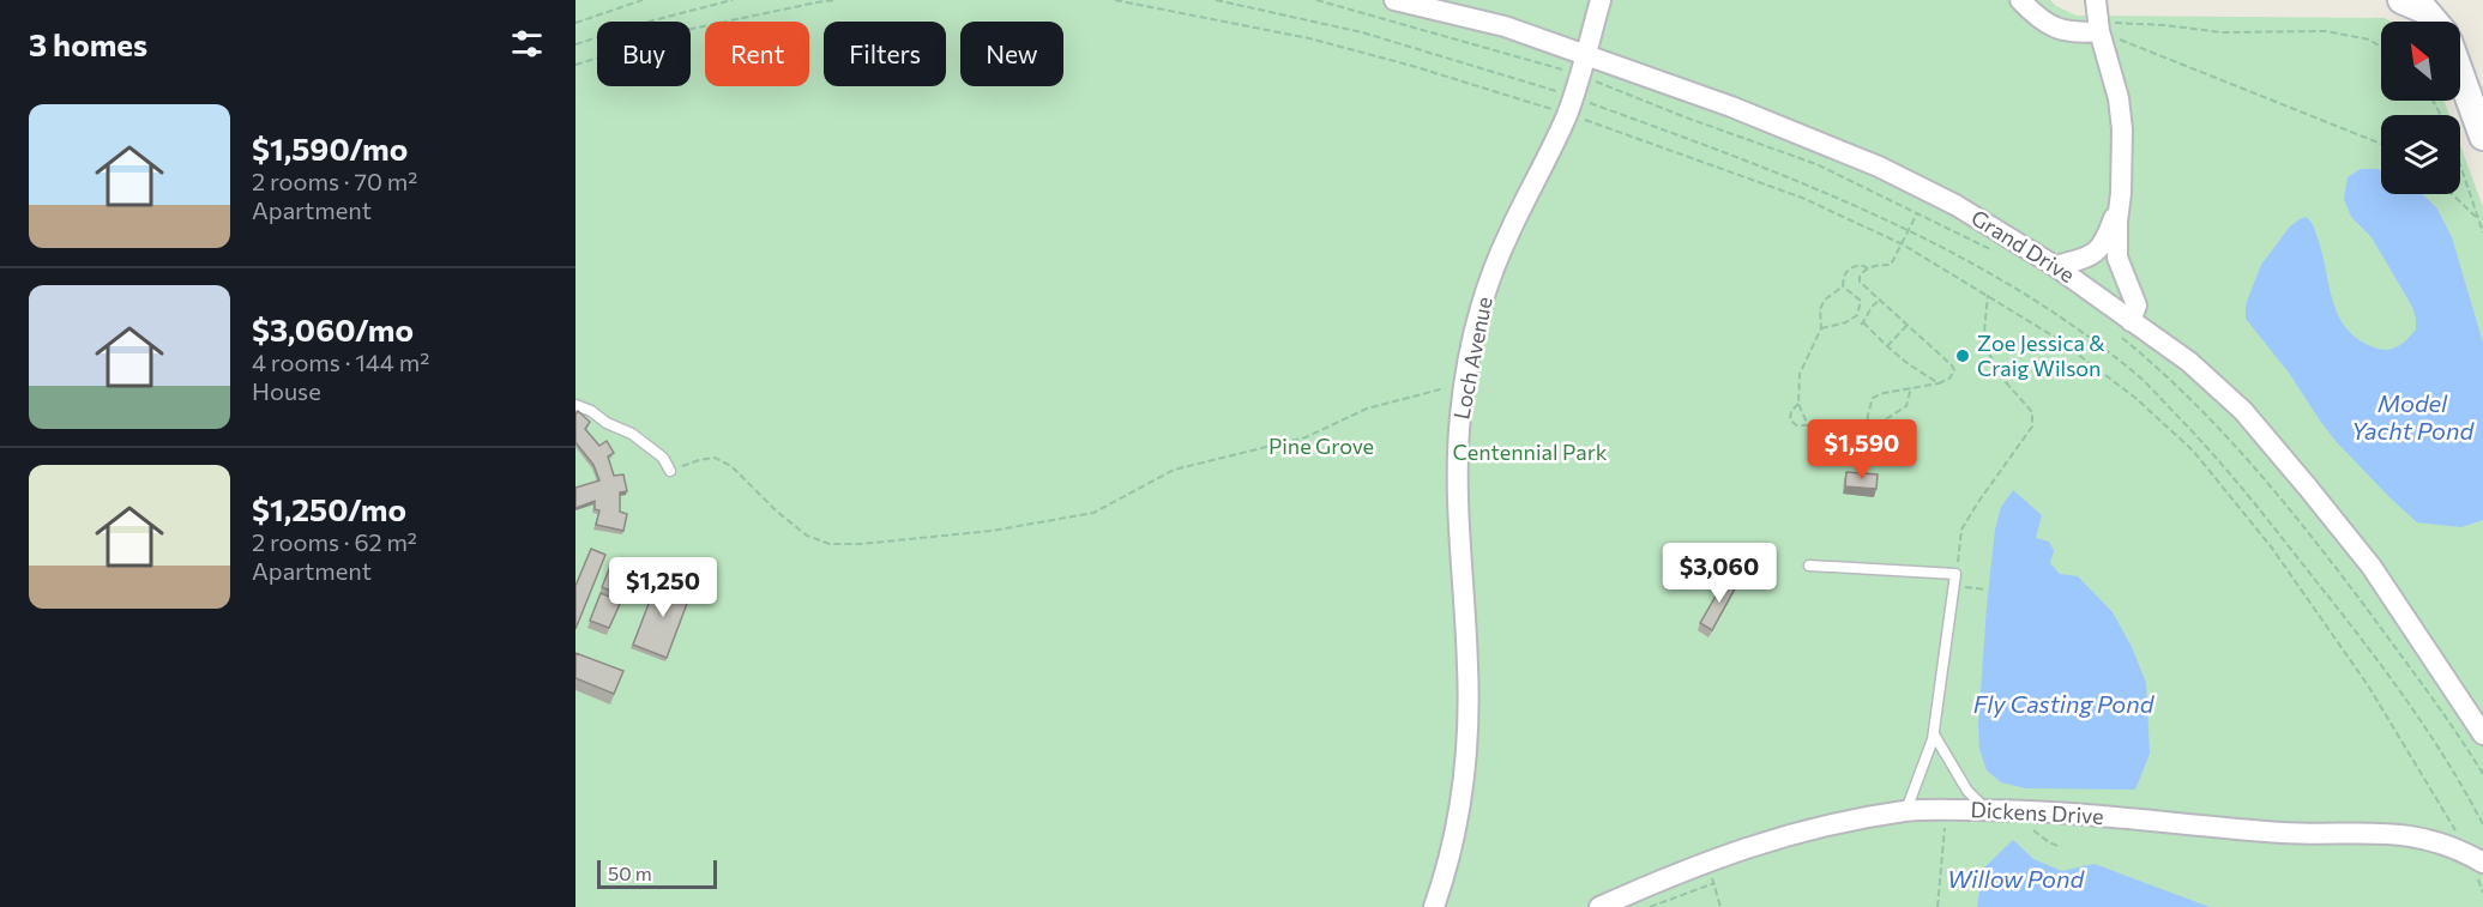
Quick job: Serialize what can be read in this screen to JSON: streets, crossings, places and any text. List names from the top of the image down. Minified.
{"streets":{"street":["Grand Drive","Loch Avenue","Dickens Drive"]},"crossings":[["Grand Drive","Loch Avenue"]],"water":["Model Yacht Pond","Fly Casting Pond","Willow Pond"],"parks":["Pine Grove","Centennial Park"],"places":["Zoe Jessica & Craig Wilson"],"scale_bar":"50 m","north":"top left","page":{"heading":"3 homes","chip":["Buy","Rent","Filters","New"],"list":[{"name":"$1,590/mo","note":"2 rooms · 70 m² · Apartment"},{"name":"$3,060/mo","note":"4 rooms · 144 m² · House"},{"name":"$1,250/mo","note":"2 rooms · 62 m² · Apartment"}],"price":["$1,590","$3,060","$1,250"],"scale":"50 m"}}
